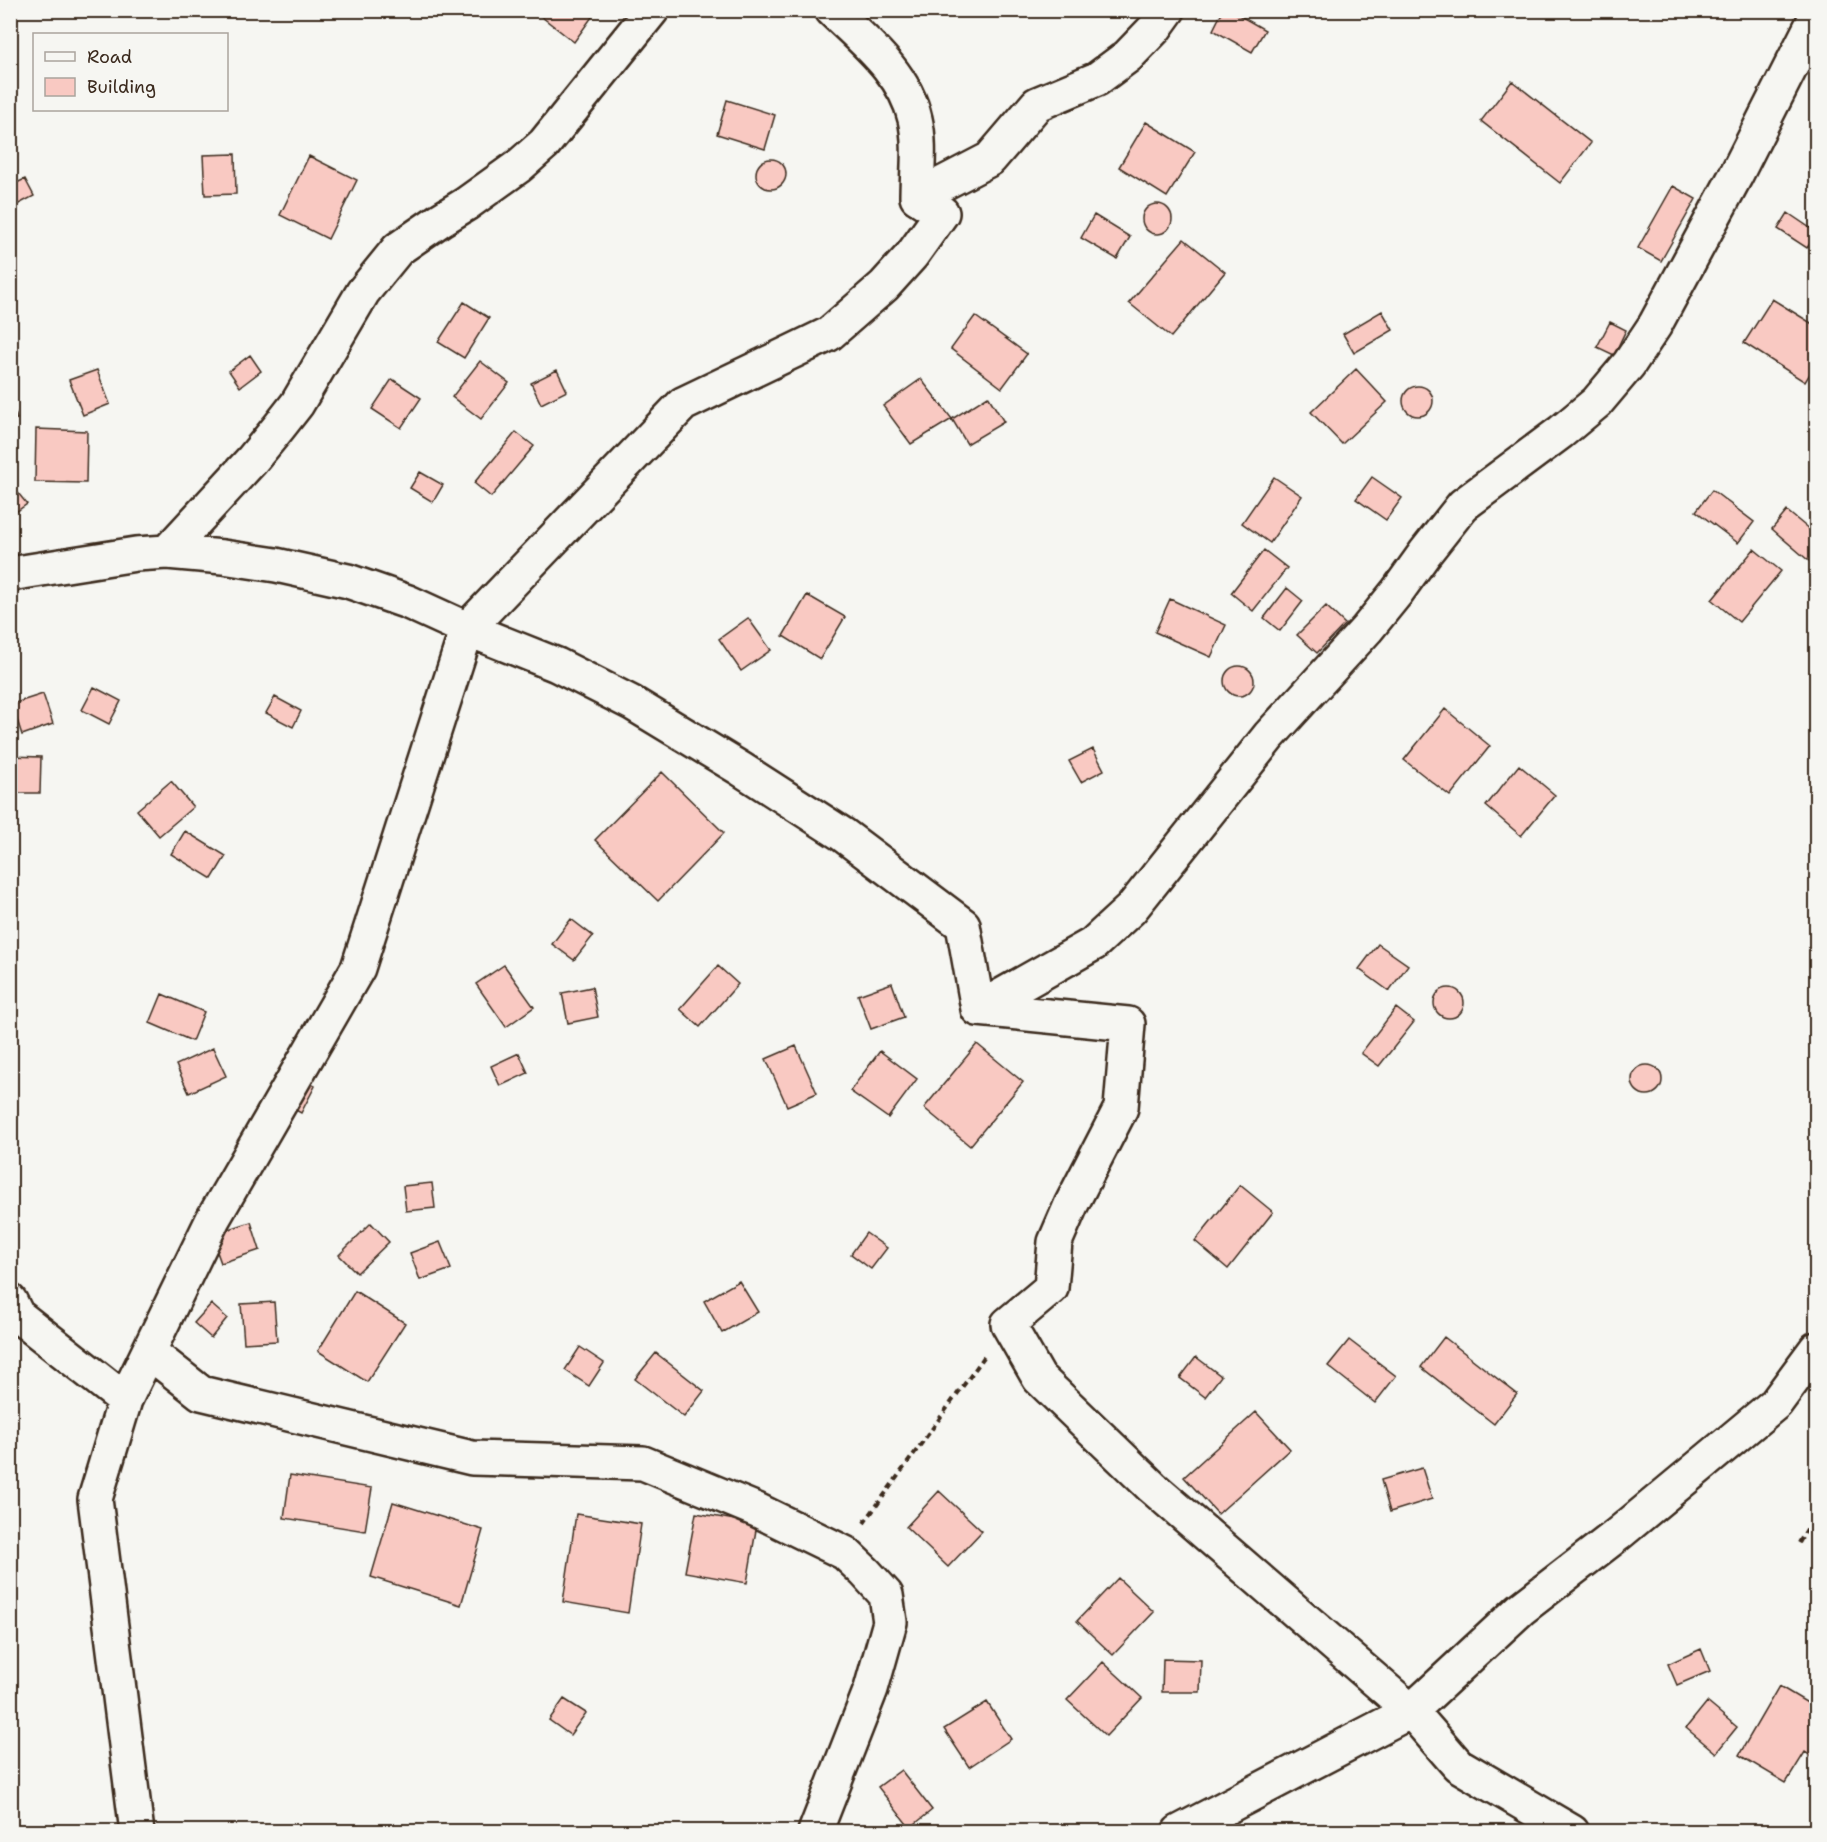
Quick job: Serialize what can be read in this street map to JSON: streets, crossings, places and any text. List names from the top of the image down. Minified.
{"legend":["Road","Building"]}
